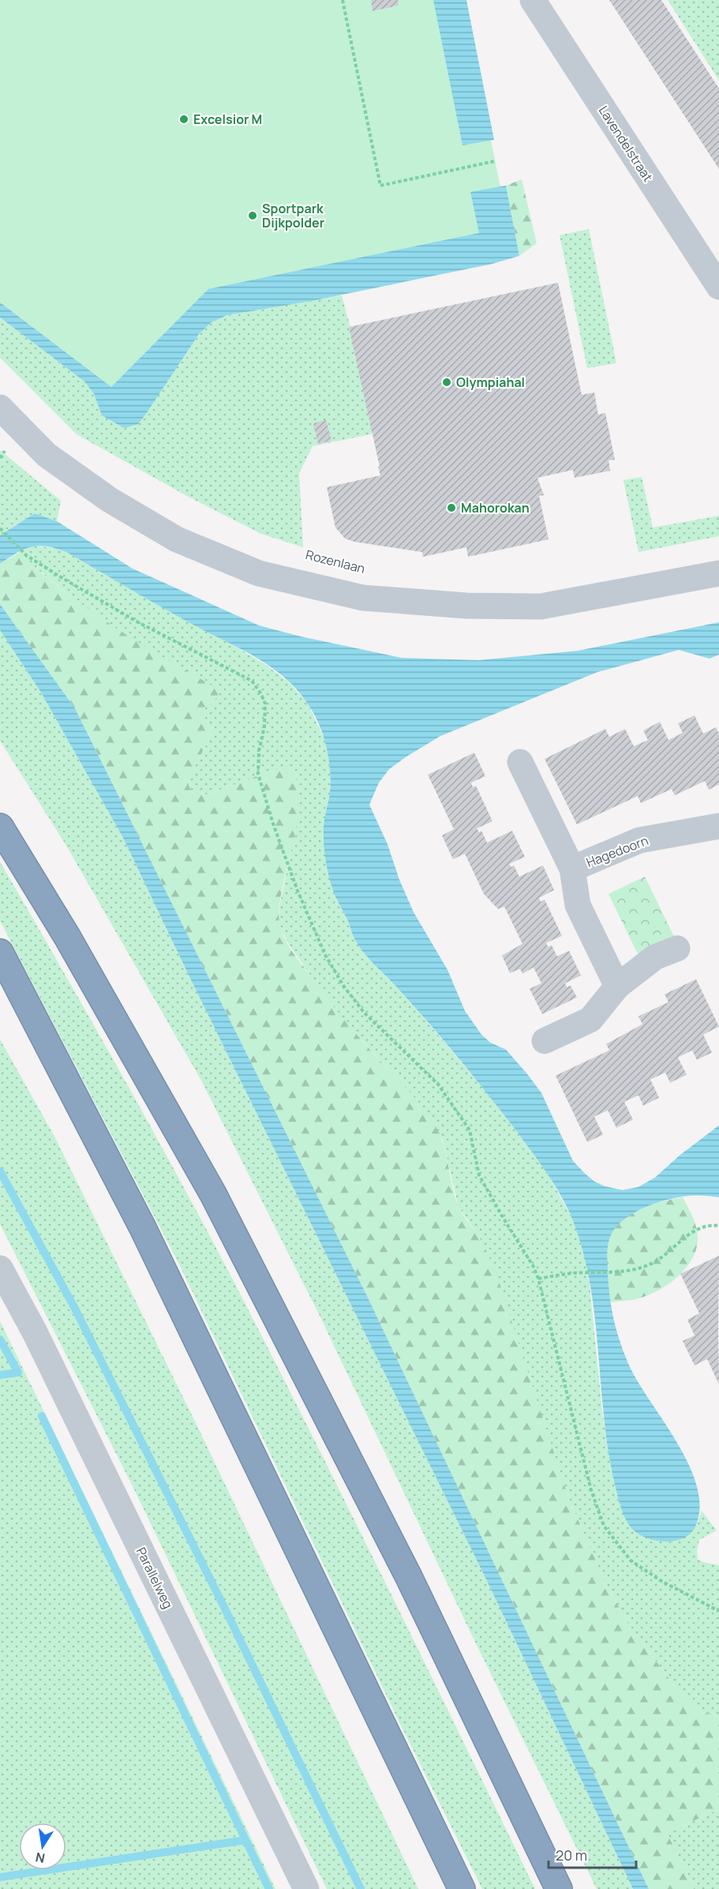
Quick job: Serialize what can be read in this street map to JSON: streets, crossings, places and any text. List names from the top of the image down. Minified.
{"streets":{"street":["Lavendelstraat","Hagedoorn","Parallelweg"]},"places":["Excelsior M","Sportpark Dijkpolder","Olympiahal","Mahorokan"],"scale_bar":"20 m","north":"bottom"}
